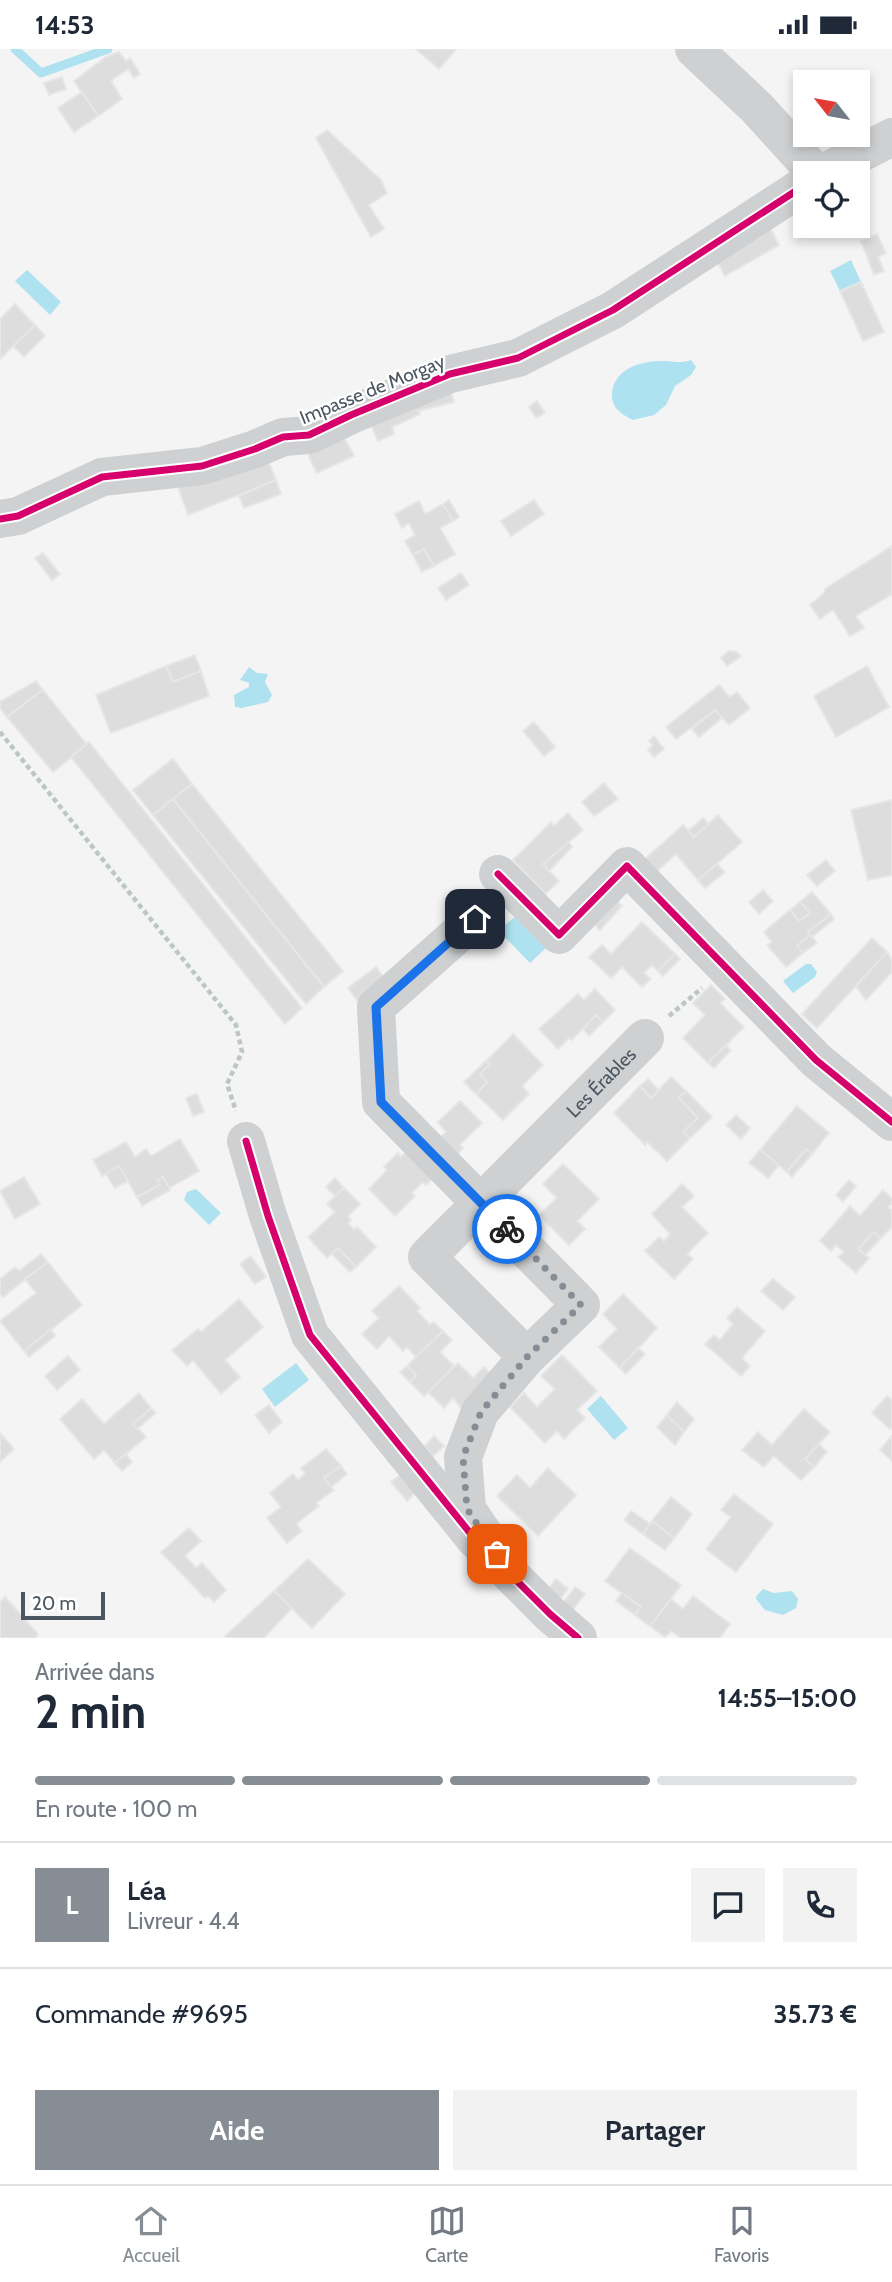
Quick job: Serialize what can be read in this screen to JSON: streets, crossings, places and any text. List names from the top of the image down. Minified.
{"streets":{"street":["Impasse de Morgay","Les Érables"]},"scale_bar":"20 m","north":"top left","page":{"status":"14:53","scale":"20 m","heading":["2 min","Arrivée dans","14:55–15:00"],"panel":["Léa","Livreur · 4.4","Commande #9695","35.73 €"],"bar":"En route · 100 m","round":"L","buttons":["Aide","Partager"],"tabs":["Accueil","Carte","Favoris"]}}
